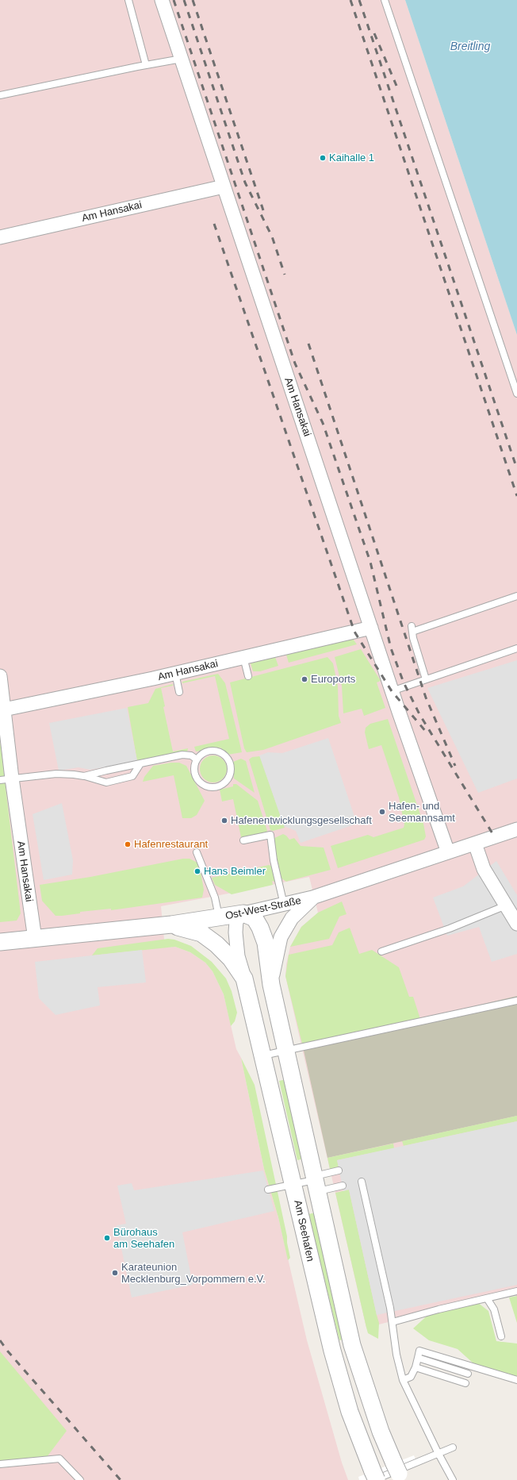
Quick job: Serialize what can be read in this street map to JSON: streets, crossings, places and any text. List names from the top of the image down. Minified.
{"streets":{"street":["Am Hansakai","Ost-West-Straße","Am Seehafen"]},"crossings":[["Am Hansakai","Ost-West-Straße"],["Ost-West-Straße","Am Seehafen"]],"water":["Breitling"],"places":["Kaihalle 1","Euroports","Hafen- und Seemannsamt","Hafenentwicklungsgesellschaft","Hafenrestaurant","Hans Beimler","Bürohaus am Seehafen","Karateunion Mecklenburg_Vorpommern e.V."]}
